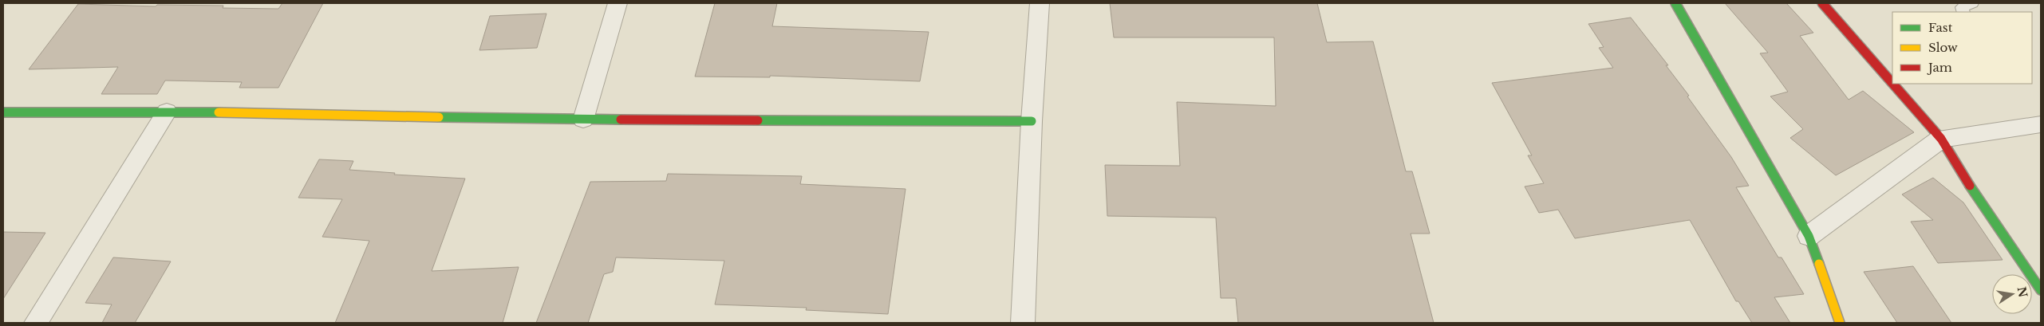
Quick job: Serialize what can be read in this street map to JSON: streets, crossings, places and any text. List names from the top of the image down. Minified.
{"legend":["Fast","Slow","Jam"],"north":"right"}
